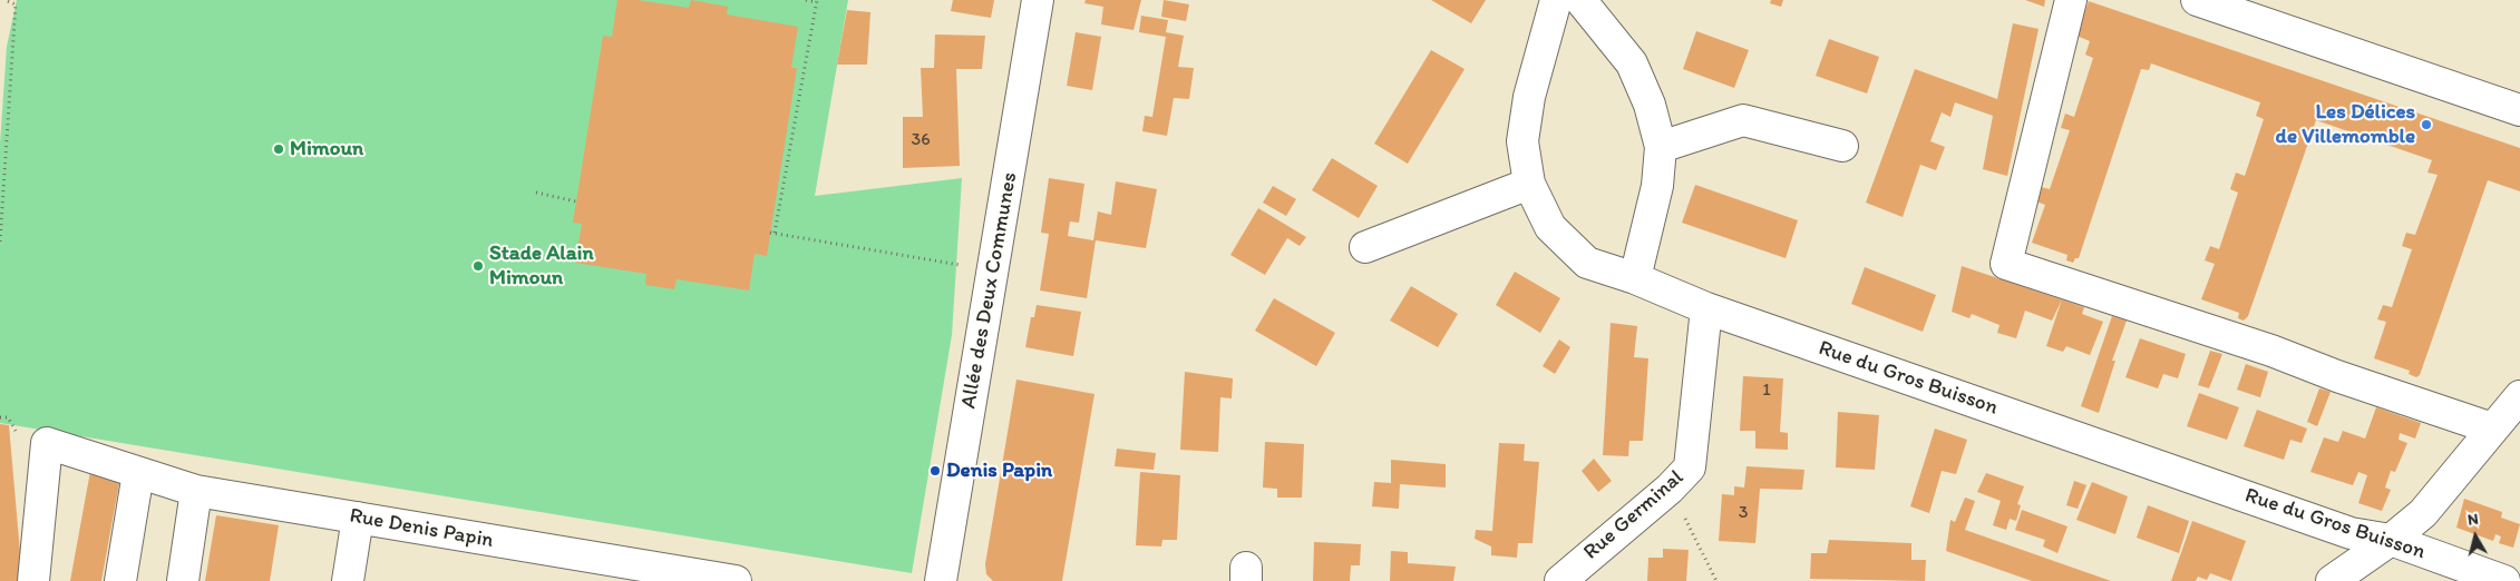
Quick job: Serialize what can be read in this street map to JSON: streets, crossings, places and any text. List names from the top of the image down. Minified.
{"streets":{"street":["Allée des Deux Communes","Rue du Gros Buisson","Rue Germinal","Rue Denis Papin"]},"crossings":[["Rue du Gros Buisson","Rue Germinal"]],"places":["Les Délices de Villemomble","Mimoun","Stade Alain Mimoun","Denis Papin"],"house_numbers":["36","1","3"],"north":"top"}
